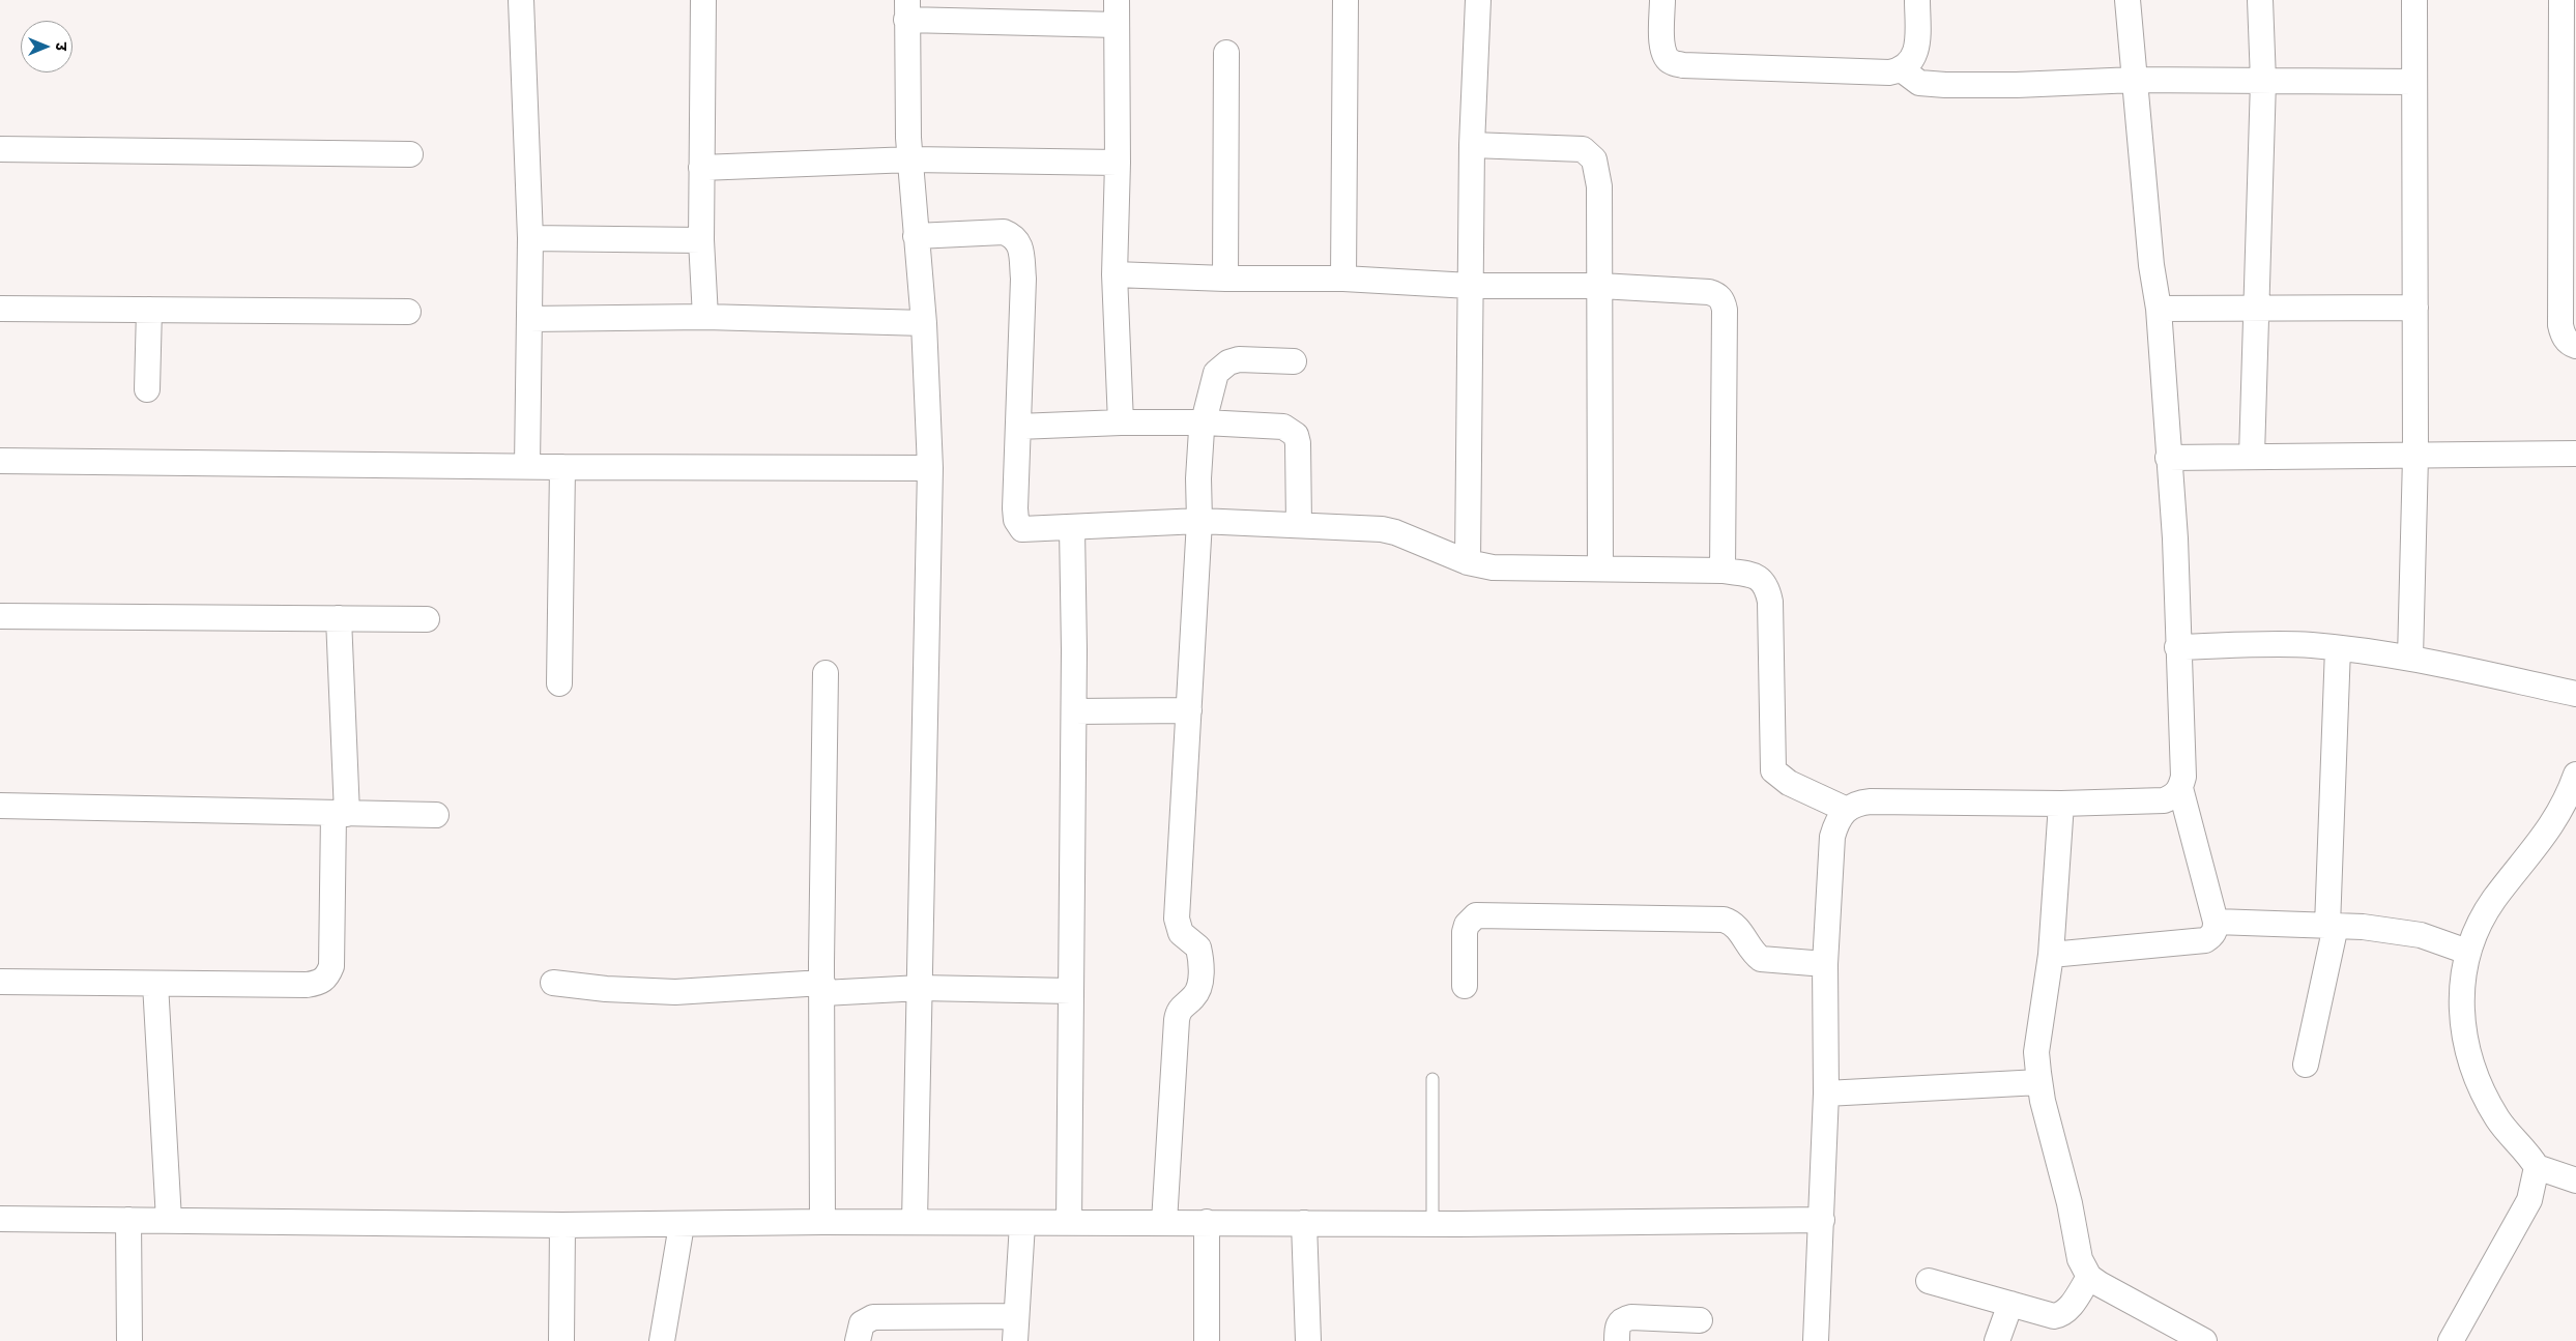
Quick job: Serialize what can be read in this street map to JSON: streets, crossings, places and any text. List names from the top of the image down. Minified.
{"north":"right"}
